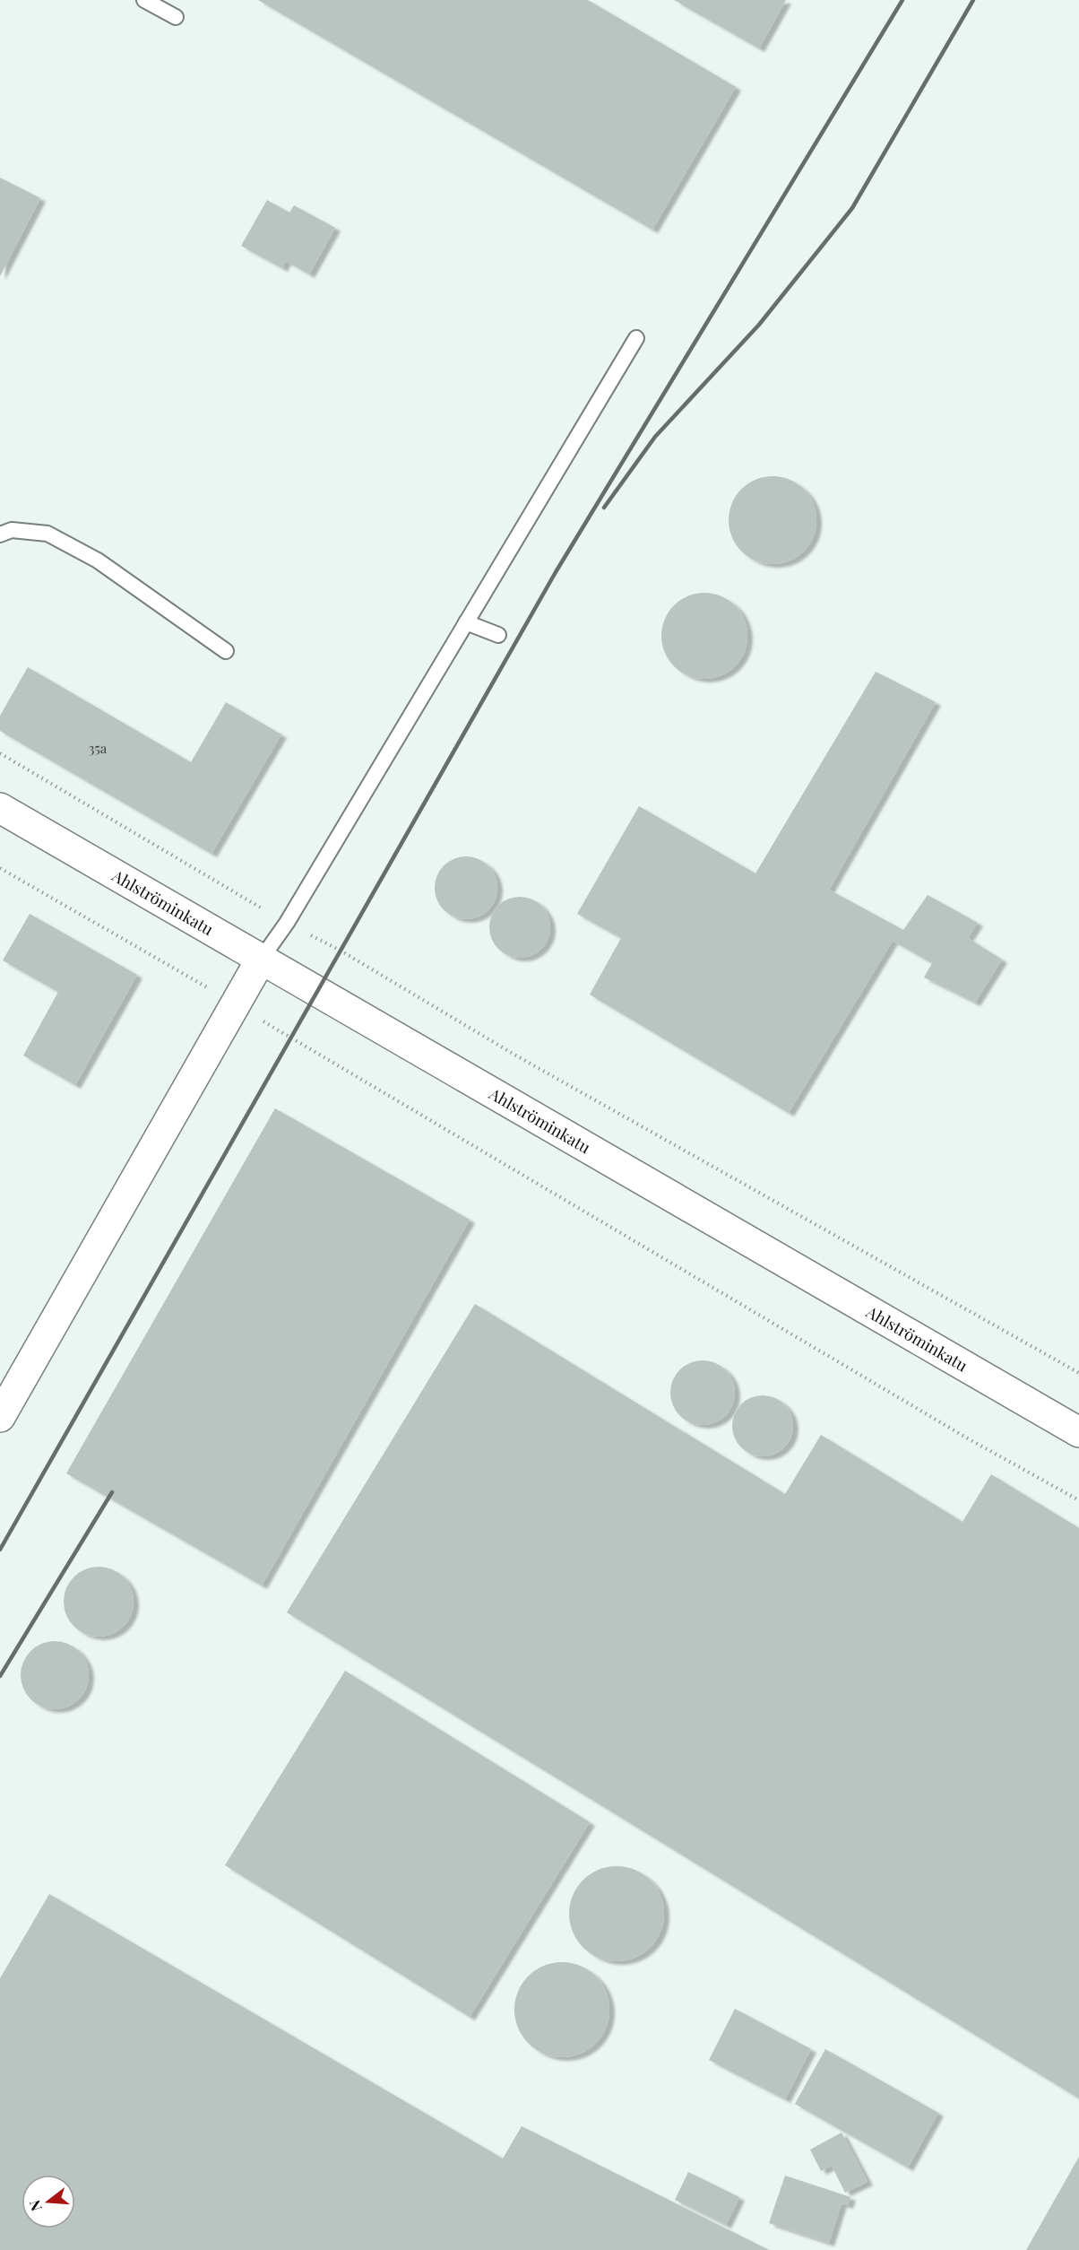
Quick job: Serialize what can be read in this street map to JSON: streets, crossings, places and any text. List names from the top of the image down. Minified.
{"streets":{"street":["Ahlströminkatu"]},"house_numbers":["35a"],"north":"left"}
